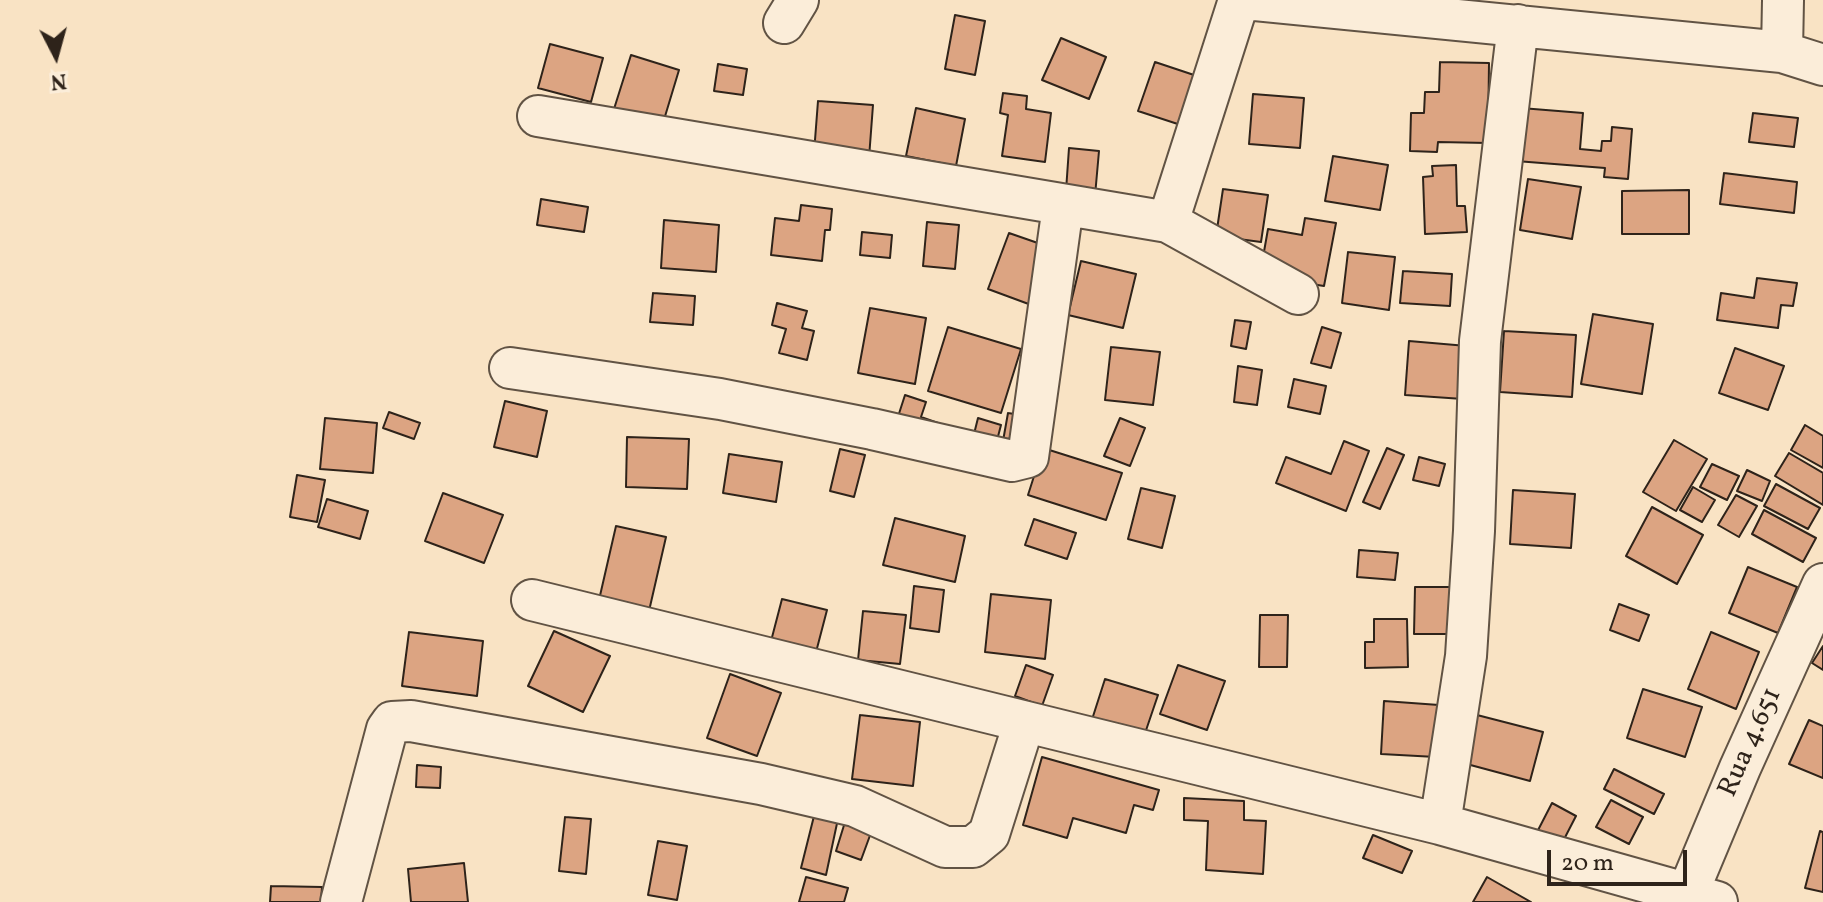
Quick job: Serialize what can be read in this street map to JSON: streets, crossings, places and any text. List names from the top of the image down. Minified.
{"streets":{"street":["Rua 4.651"]},"scale_bar":"20 m","north":"bottom"}
